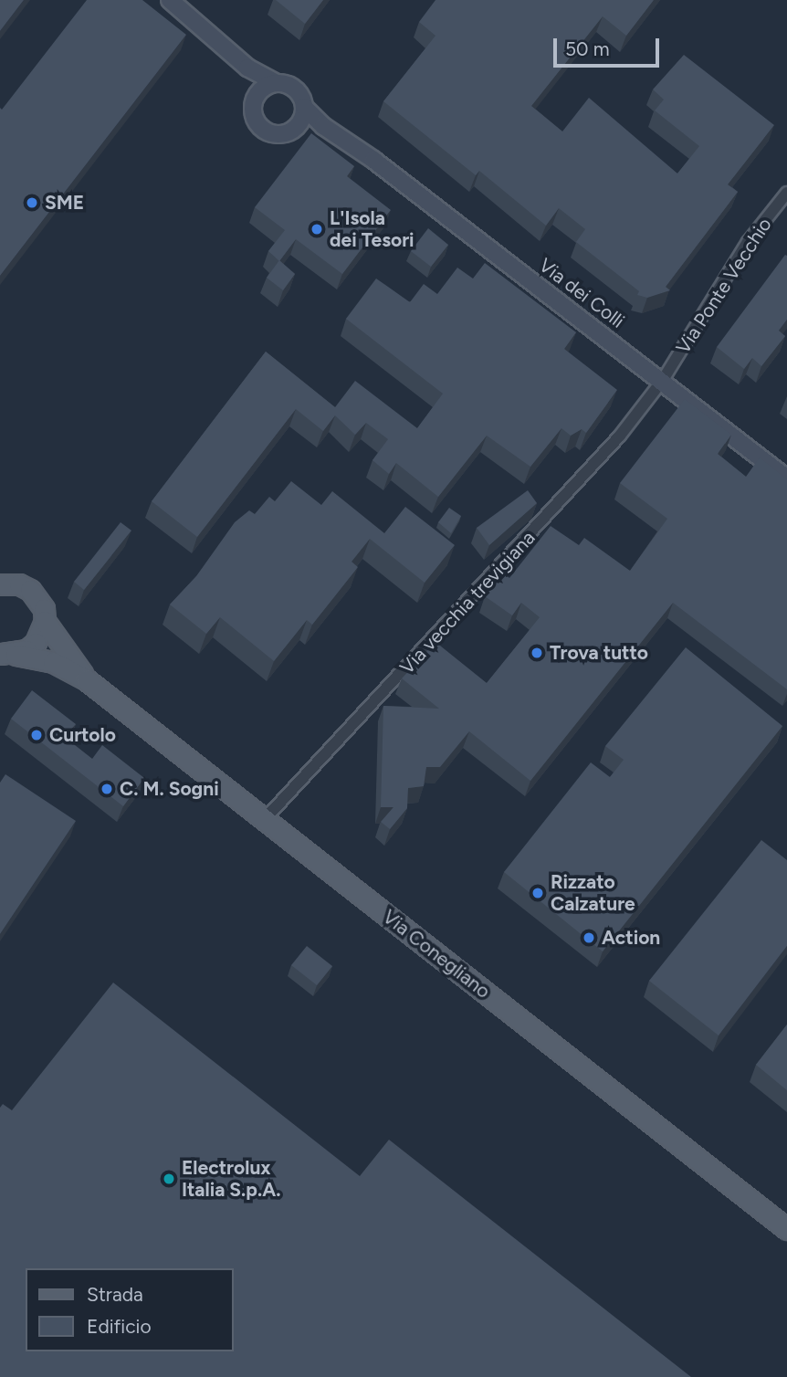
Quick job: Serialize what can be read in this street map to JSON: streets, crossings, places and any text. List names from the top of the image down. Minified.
{"streets":{"main road":["Via Conegliano"],"street":["Via Ponte Vecchio","Via dei Colli","Via vecchia trevigiana"]},"crossings":[["Via Ponte Vecchio","Via dei Colli"],["Via Ponte Vecchio","Via vecchia trevigiana"],["Via dei Colli","Via vecchia trevigiana"],["Via vecchia trevigiana","Via Conegliano"]],"places":["SME","L'Isola dei Tesori","Trova tutto","Curtolo","C. M. Sogni","Rizzato Calzature","Action","Electrolux Italia S.p.A."],"legend":["Strada","Edificio"],"scale_bar":"50 m"}
